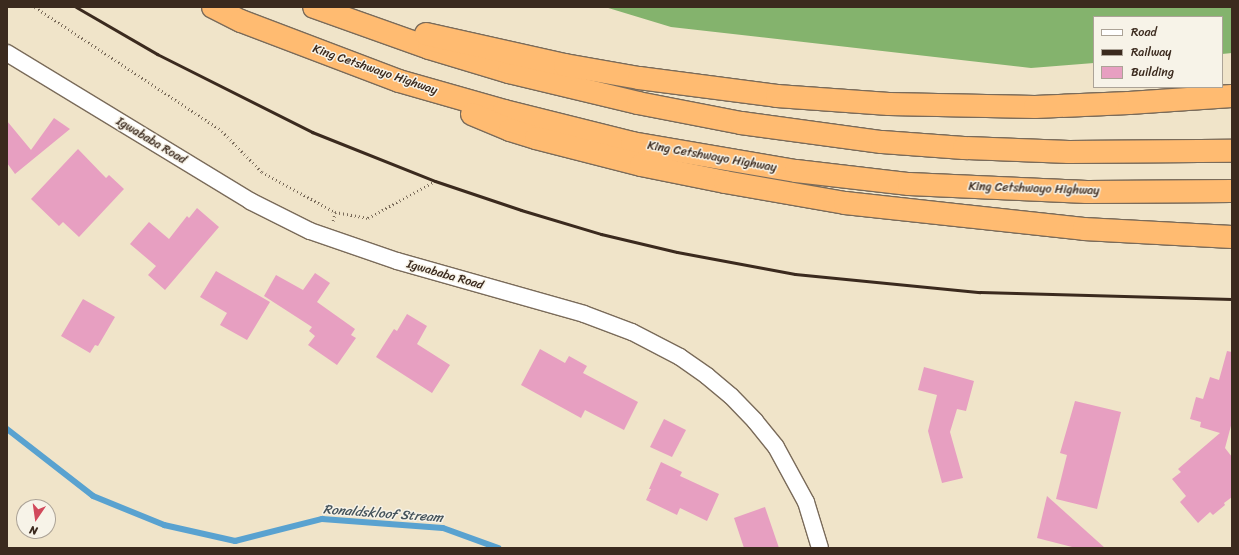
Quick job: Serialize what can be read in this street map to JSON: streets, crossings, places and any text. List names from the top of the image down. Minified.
{"streets":{"highway":["King Cetshwayo Highway"],"street":["Igwababa Road"]},"water":["Ronaldskloof Stream"],"legend":["Road","Railway","Building"],"north":"bottom"}
